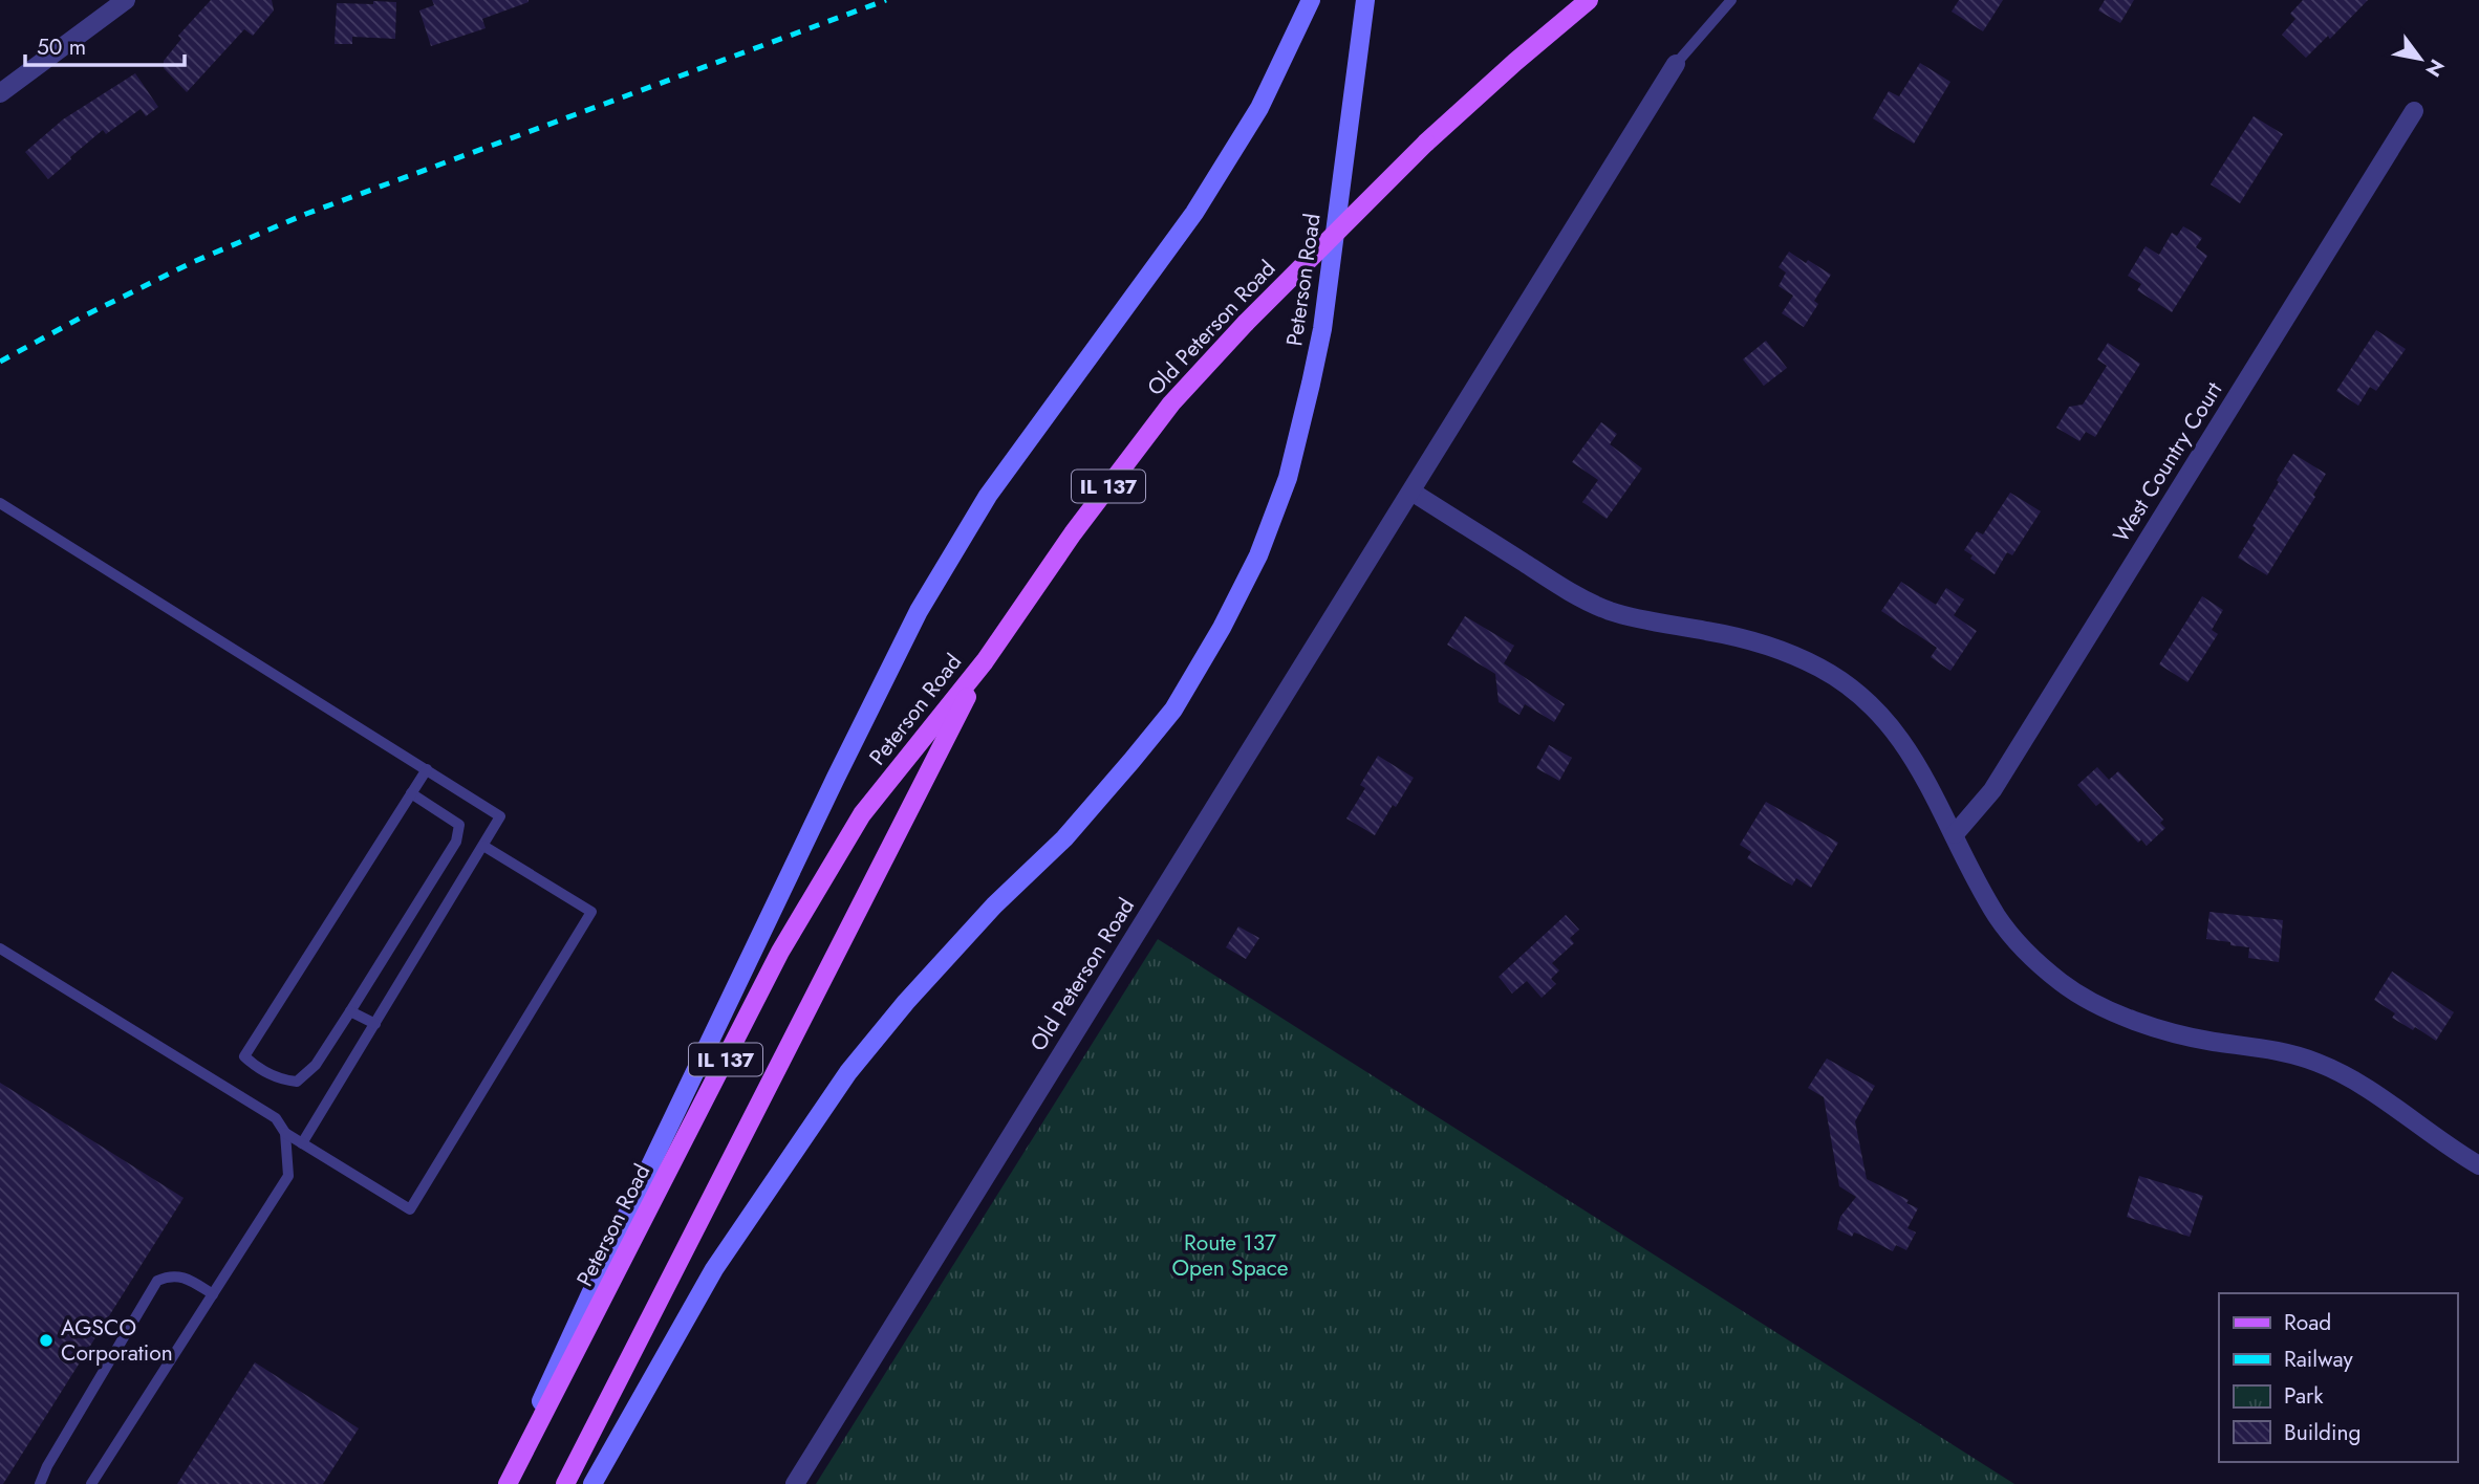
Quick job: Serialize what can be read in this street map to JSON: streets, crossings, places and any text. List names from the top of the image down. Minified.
{"streets":{"main road":["Peterson Road","Old Peterson Road","IL 137"],"street":["West Country Court"]},"crossings":[["Peterson Road","Old Peterson Road"]],"parks":["Route 137 Open Space"],"places":["AGSCO Corporation"],"legend":["Road","Railway","Park","Building"],"scale_bar":"50 m","north":"bottom right"}
